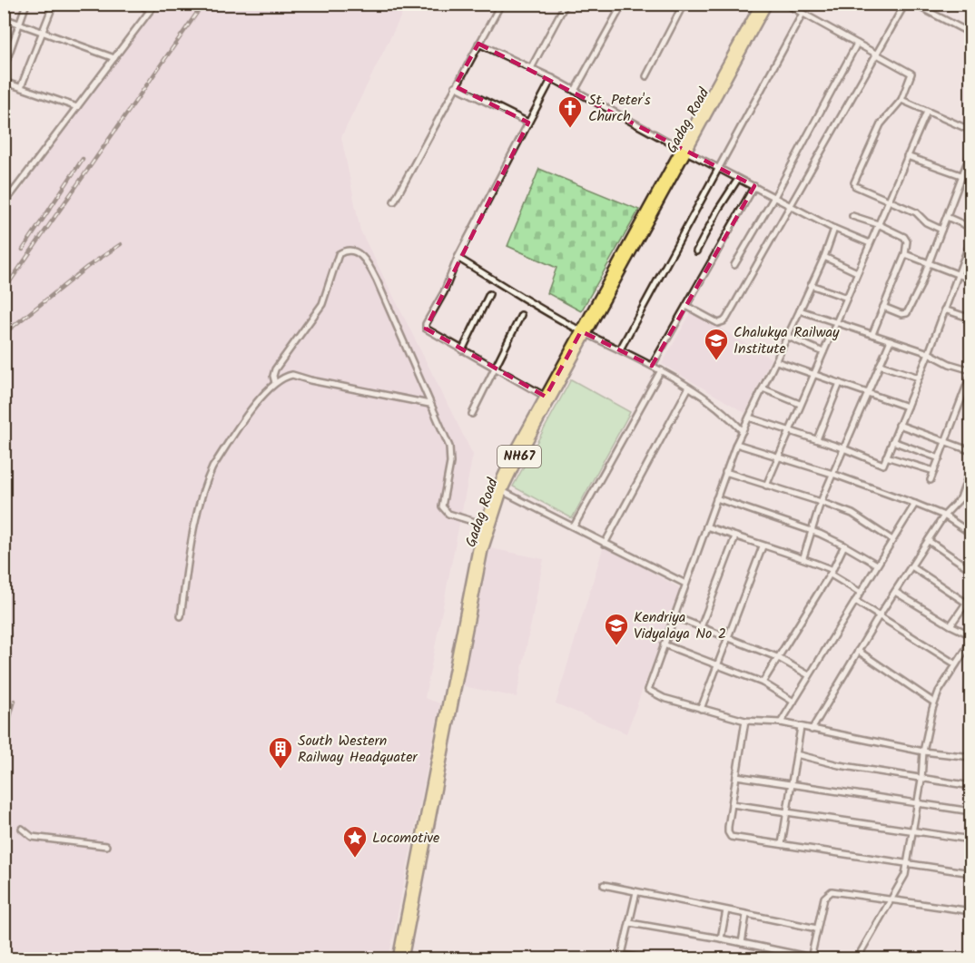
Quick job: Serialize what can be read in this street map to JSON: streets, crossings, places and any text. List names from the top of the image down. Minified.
{"streets":{"highway":["Gadag Road","NH67"]},"places":{"church":["St. Peter's Church"],"school or university":["Chalukya Railway Institute","Kendriya Vidyalaya No 2"],"building":["South Western Railway Headquater"],"place":["Locomotive"]}}
